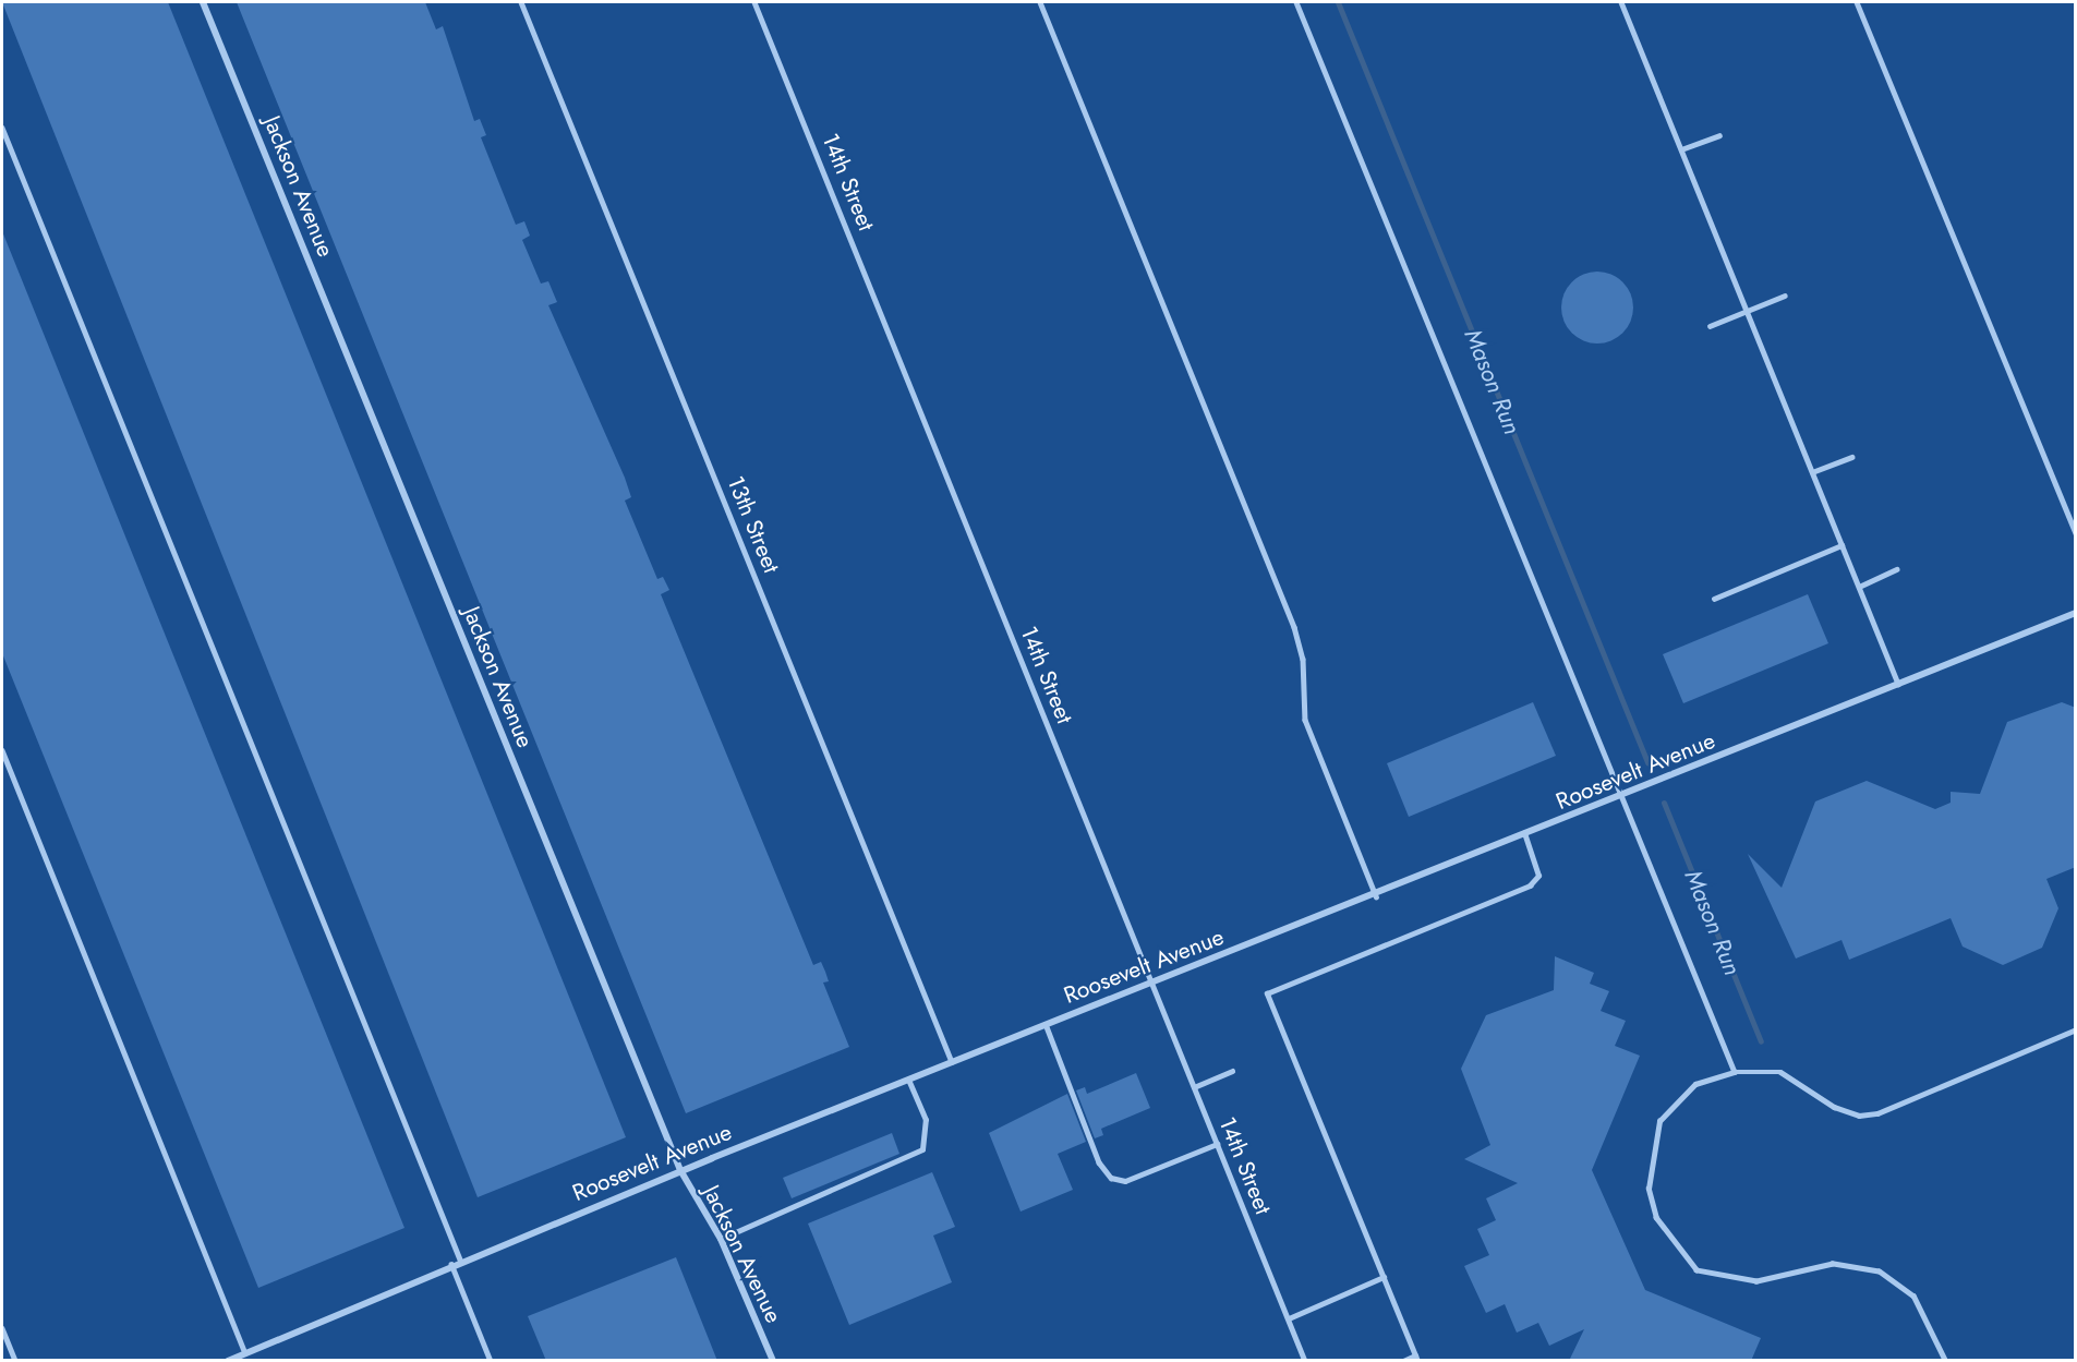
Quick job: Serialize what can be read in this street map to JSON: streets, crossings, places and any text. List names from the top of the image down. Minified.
{"streets":{"street":["Jackson Avenue","Roosevelt Avenue"],"lane":["14th Street","13th Street"]},"crossings":[["14th Street","Roosevelt Avenue"],["Jackson Avenue","Roosevelt Avenue"],["13th Street","Roosevelt Avenue"]],"water":["Mason Run"]}
